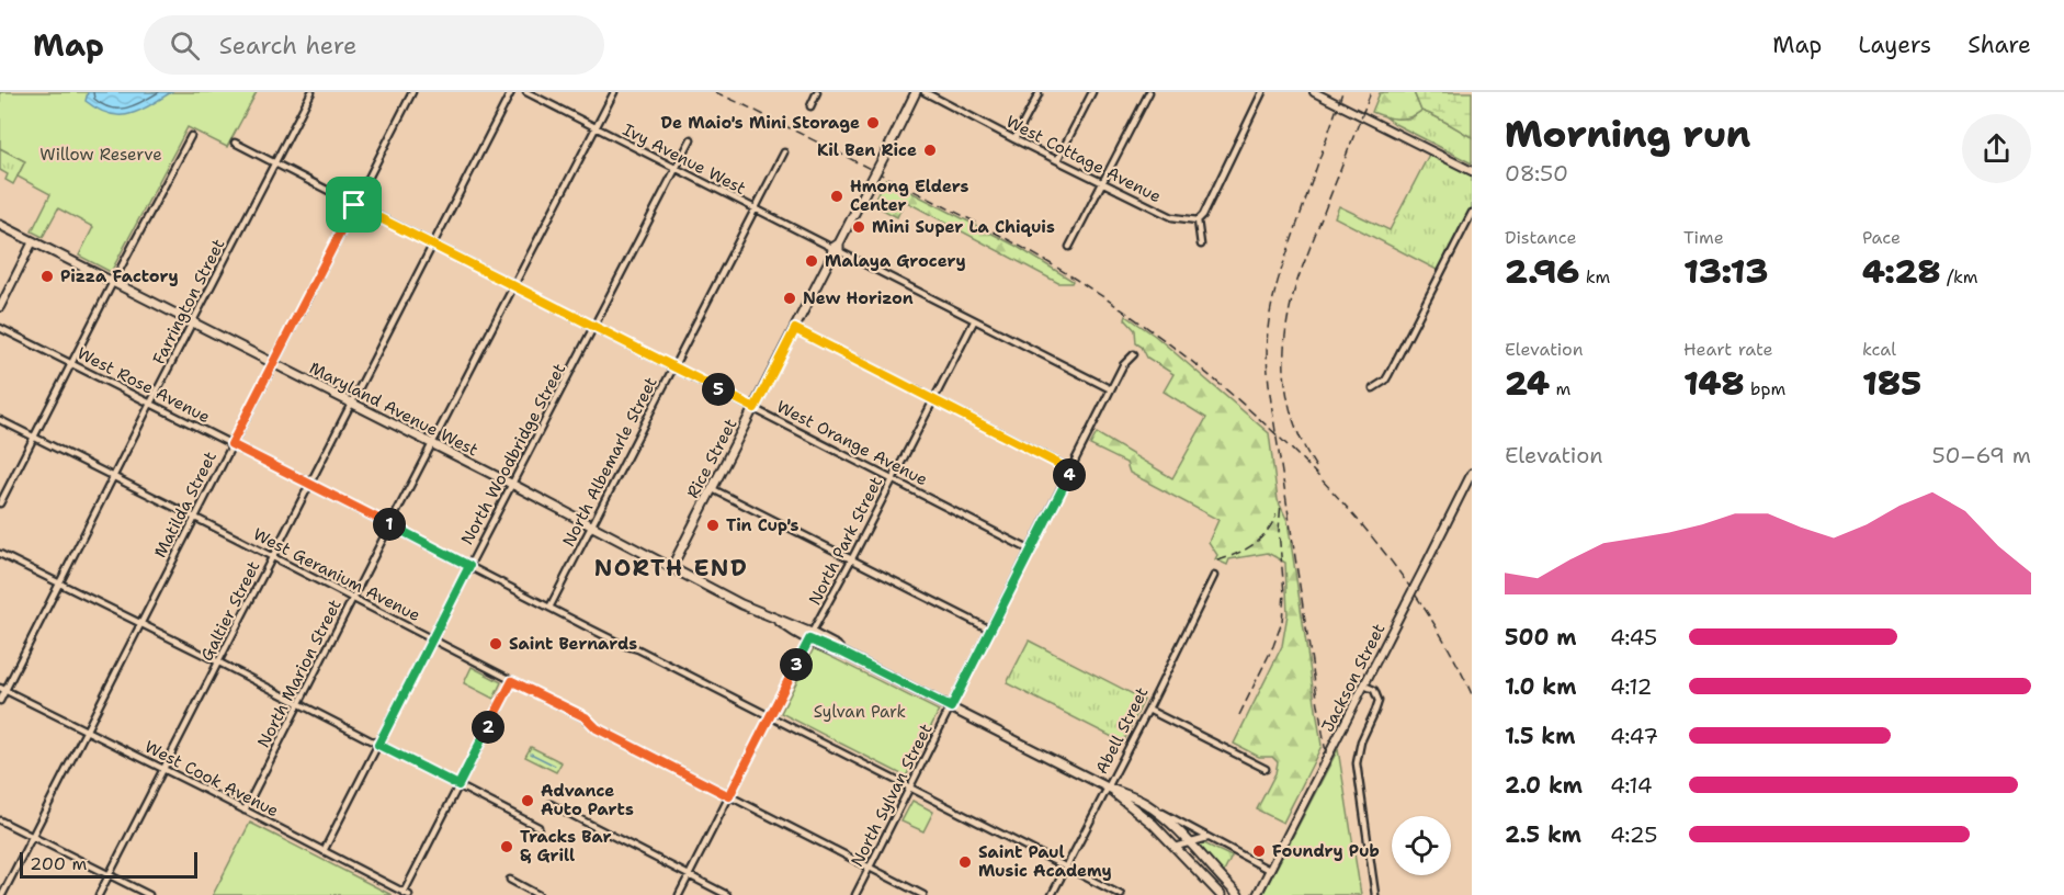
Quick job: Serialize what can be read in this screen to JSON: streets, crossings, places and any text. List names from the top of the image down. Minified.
{"streets":{"main road":["Maryland Avenue West","Rice Street"],"street":["Ivy Avenue West","West Cottage Avenue","Farrington Street","West Rose Avenue","West Orange Avenue","North Woodbridge Street","North Albemarle Street","Matilda Street","North Park Street","West Geranium Avenue","Galtier Street","North Marion Street","Jackson Street","Abell Street","West Cook Avenue","North Sylvan Street"]},"crossings":[["Ivy Avenue West","North Woodbridge Street"],["Ivy Avenue West","Rice Street"],["Ivy Avenue West","North Albemarle Street"],["Ivy Avenue West","North Park Street"],["Ivy Avenue West","North Marion Street"],["Ivy Avenue West","North Sylvan Street"],["Farrington Street","West Rose Avenue"],["Farrington Street","Maryland Avenue West"],["Farrington Street","West Orange Avenue"],["Farrington Street","West Geranium Avenue"],["Farrington Street","West Cook Avenue"],["West Rose Avenue","North Woodbridge Street"],["West Rose Avenue","North Albemarle Street"],["West Rose Avenue","Matilda Street"],["West Rose Avenue","North Park Street"],["West Rose Avenue","Galtier Street"],["West Rose Avenue","North Marion Street"],["West Rose Avenue","Abell Street"],["West Rose Avenue","North Sylvan Street"],["Maryland Avenue West","North Woodbridge Street"],["Maryland Avenue West","Rice Street"],["Maryland Avenue West","North Albemarle Street"],["Maryland Avenue West","Matilda Street"],["Maryland Avenue West","North Park Street"],["Maryland Avenue West","Galtier Street"],["Maryland Avenue West","North Marion Street"],["Maryland Avenue West","Abell Street"],["Maryland Avenue West","North Sylvan Street"],["West Orange Avenue","North Woodbridge Street"],["West Orange Avenue","Rice Street"],["West Orange Avenue","North Albemarle Street"],["West Orange Avenue","Matilda Street"],["West Orange Avenue","North Park Street"],["West Orange Avenue","Galtier Street"],["West Orange Avenue","North Marion Street"],["West Orange Avenue","North Sylvan Street"],["North Woodbridge Street","West Geranium Avenue"],["North Woodbridge Street","West Cook Avenue"],["Matilda Street","West Geranium Avenue"],["Matilda Street","West Cook Avenue"],["North Park Street","West Geranium Avenue"],["West Geranium Avenue","Galtier Street"],["West Geranium Avenue","North Marion Street"],["West Geranium Avenue","North Sylvan Street"],["Galtier Street","West Cook Avenue"],["North Marion Street","West Cook Avenue"]],"districts":["NORTH END"],"parks":["Willow Reserve","Sylvan Park"],"places":["De Maio's Mini Storage","Kil Ben Rice","Hmong Elders Center","Mini Super La Chiquis","Malaya Grocery","Pizza Factory","New Horizon","Tin Cup's","Saint Bernards","Advance Auto Parts","Tracks Bar & Grill","Foundry Pub","Saint Paul Music Academy"],"scale_bar":"200 m","page":{"header":"Map","search":"Search here","nav":["Map","Layers","Share"],"heading":["Morning run","08:50"],"stats":[["Distance","2.96 km"],["Time","13:13"],["Pace","4:28 /km"],["Elevation","24 m"],["Heart rate","148 bpm"],["kcal","185"]],"pins":["5","4","1","3","2"],"chart":["Elevation","50–69 m"],"list":[{"name":"500 m","note":"4:45"},{"name":"1.0 km","note":"4:12"},{"name":"1.5 km","note":"4:47"},{"name":"2.0 km","note":"4:14"},{"name":"2.5 km","note":"4:25"}],"scale":"200 m"}}
